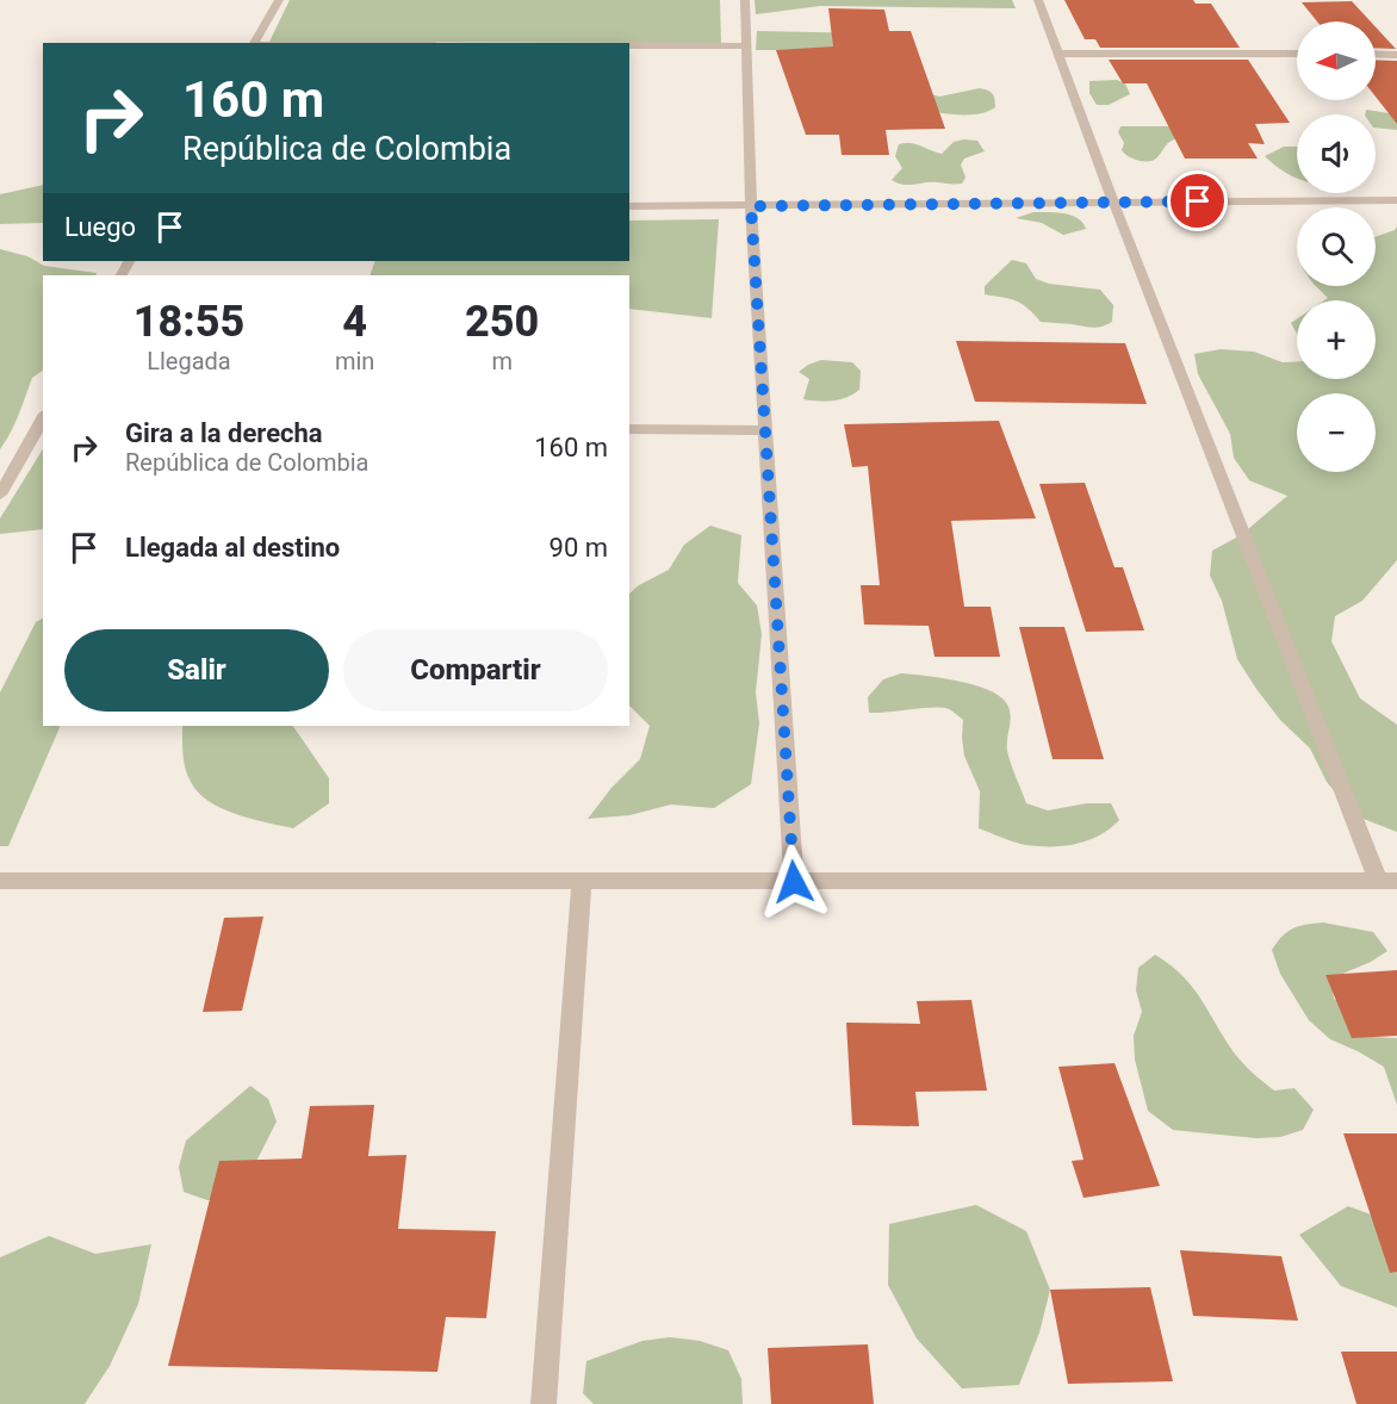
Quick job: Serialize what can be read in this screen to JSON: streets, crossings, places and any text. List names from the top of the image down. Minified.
{"north":"left","page":{"map_buttons":["+","−"],"turn":["160 m","República de Colombia"],"then":"Luego","eta":["18:55","Llegada","4","min","250","m"],"list":[{"name":"Gira a la derecha","note":"República de Colombia","value":"160 m"},{"name":"Llegada al destino","value":"90 m"}],"buttons":["Salir","Compartir"]}}
